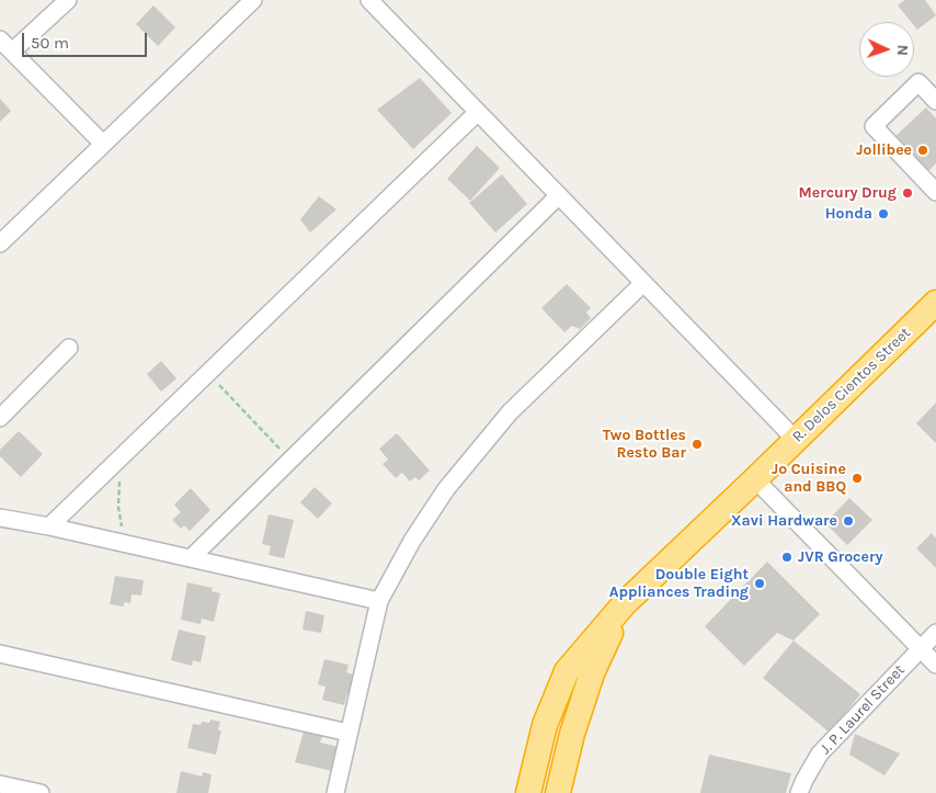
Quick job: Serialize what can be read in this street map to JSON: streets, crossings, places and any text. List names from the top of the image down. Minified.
{"streets":{"highway":["R. Delos Cientos Street"],"street":["J. P. Laurel Street"]},"places":["Jollibee","Mercury Drug","Honda","Two Bottles Resto Bar","Jo Cuisine and BBQ","Xavi Hardware","JVR Grocery","Double Eight Appliances Trading"],"scale_bar":"50 m","north":"right"}
